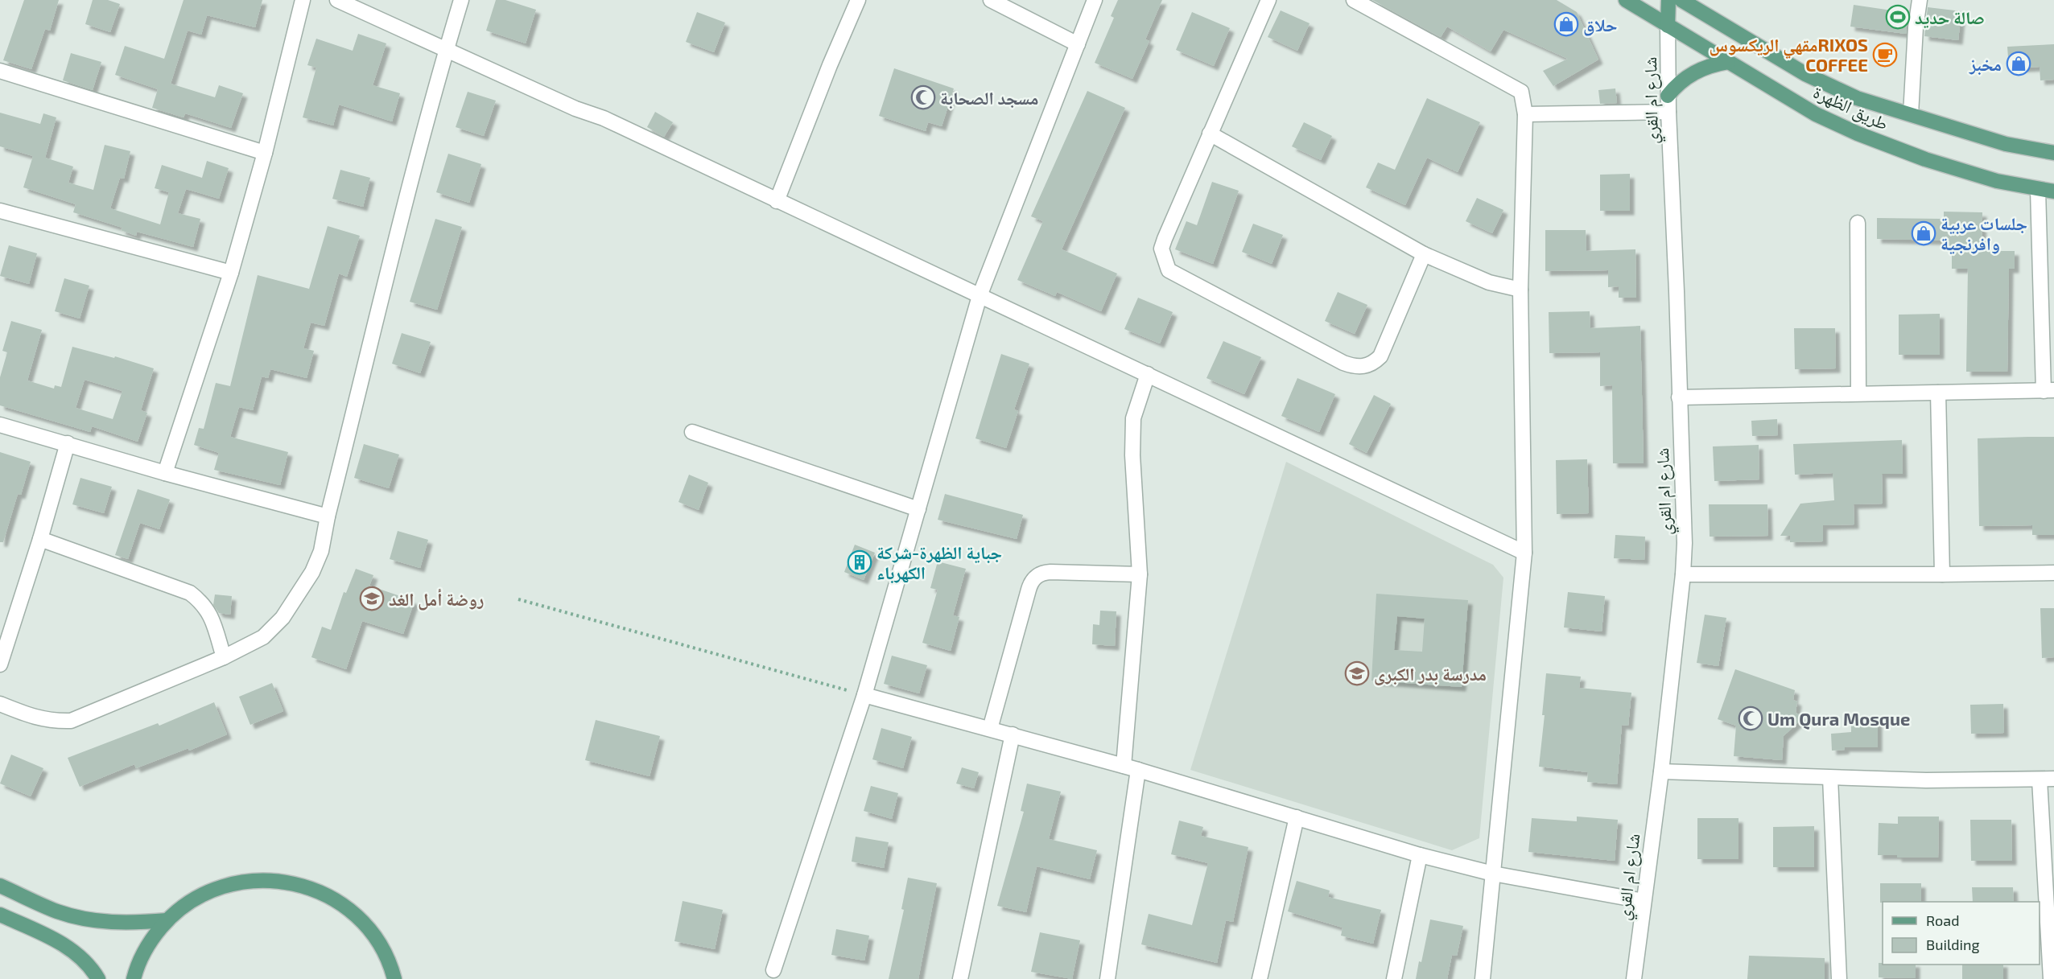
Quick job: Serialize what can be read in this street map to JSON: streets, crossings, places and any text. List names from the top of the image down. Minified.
{"streets":{"main road":["شارع ام القري","طريق الظهرة"]},"crossings":[["شارع ام القري","طريق الظهرة"]],"places":{"sports":["صالة حديد"],"shop":["حلاق","مخبز","جلسات عربية وافرنجية"],"cafe":["مقهي الريكسوسRIXOS COFFEE"],"mosque":["مسجد الصحابة","Um Qura Mosque"],"building":["جباية الظهرة-شركة الكهرباء"],"school or university":["روضة أمل الغد","مدرسة بدر الكبرى"]},"legend":["Road","Building"]}
